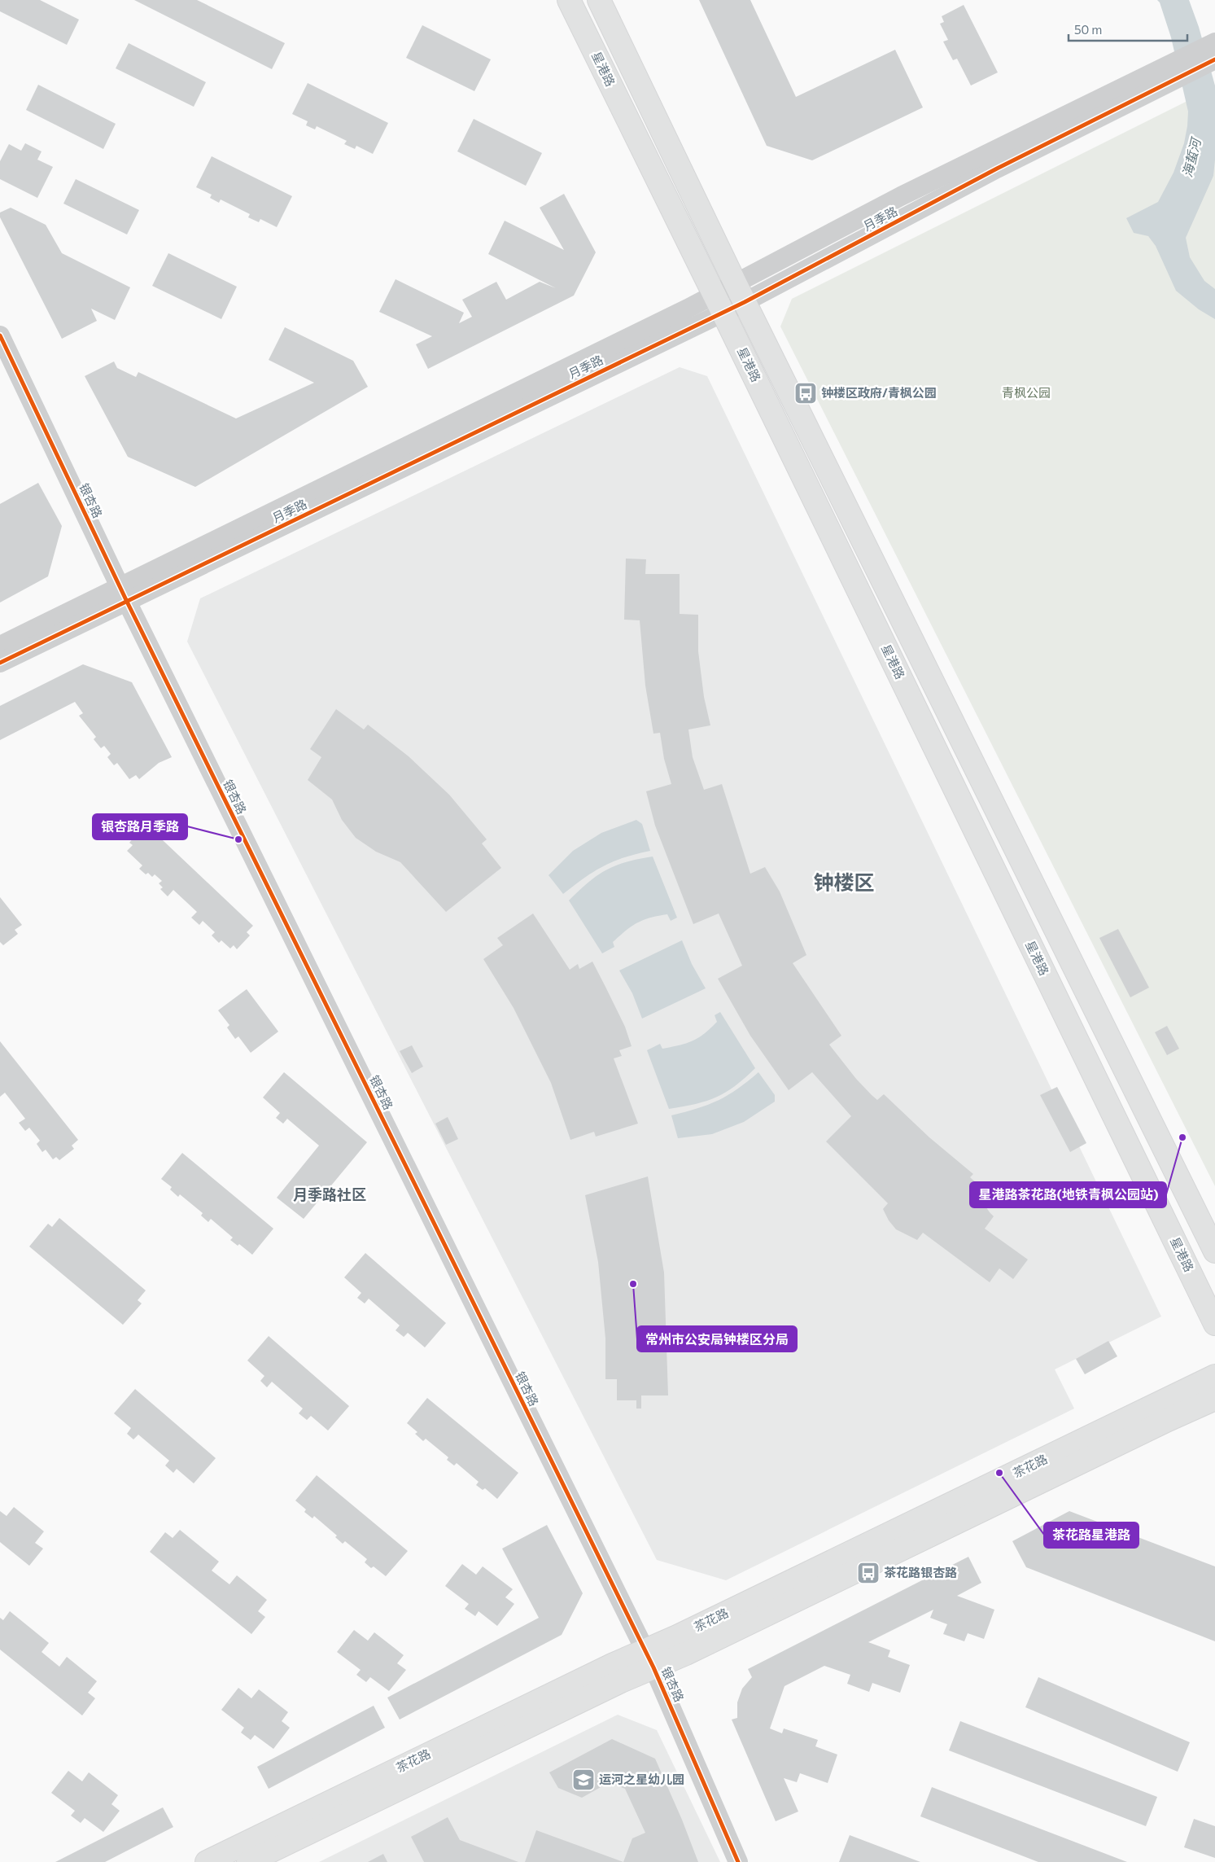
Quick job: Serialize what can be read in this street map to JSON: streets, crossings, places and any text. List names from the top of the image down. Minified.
{"streets":{"main road":["星港路","茶花路"],"street":["月季路","银杏路"]},"crossings":[["星港路","月季路"],["月季路","银杏路"],["银杏路","茶花路"]],"districts":["钟楼区","月季路社区"],"water":["海蜇河"],"parks":["青枫公园"],"places":{"bus stop":["钟楼区政府/青枫公园","茶花路银杏路"],"other":["银杏路月季路","星港路茶花路(地铁青枫公园站)","常州市公安局钟楼区分局","茶花路星港路"],"school or university":["运河之星幼儿园"]},"scale_bar":"50 m"}
